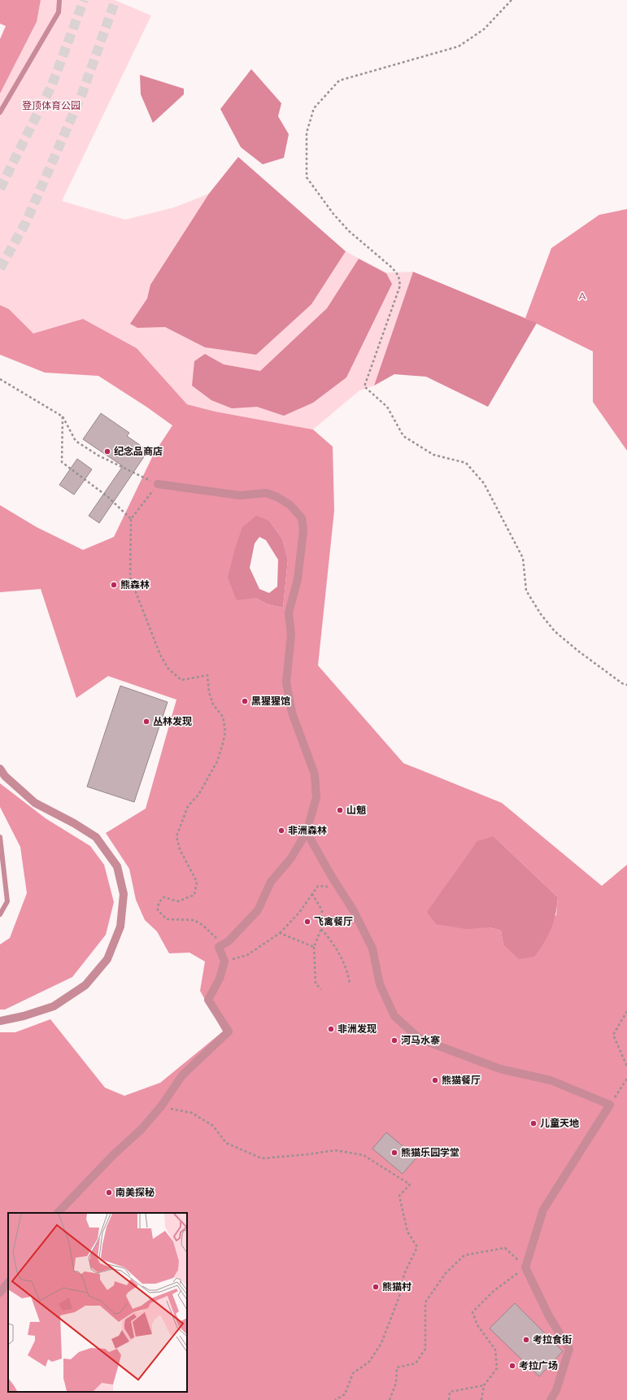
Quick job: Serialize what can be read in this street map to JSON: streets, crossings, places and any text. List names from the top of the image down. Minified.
{"parks":["登顶体育公园","A"],"places":["纪念品商店","熊森林","黑猩猩馆","丛林发现","山魈","非洲森林","飞禽餐厅","非洲发现","河马水寨","熊猫餐厅","儿童天地","熊猫乐园学堂","南美探秘","熊猫村","考拉食街","考拉广场"]}
